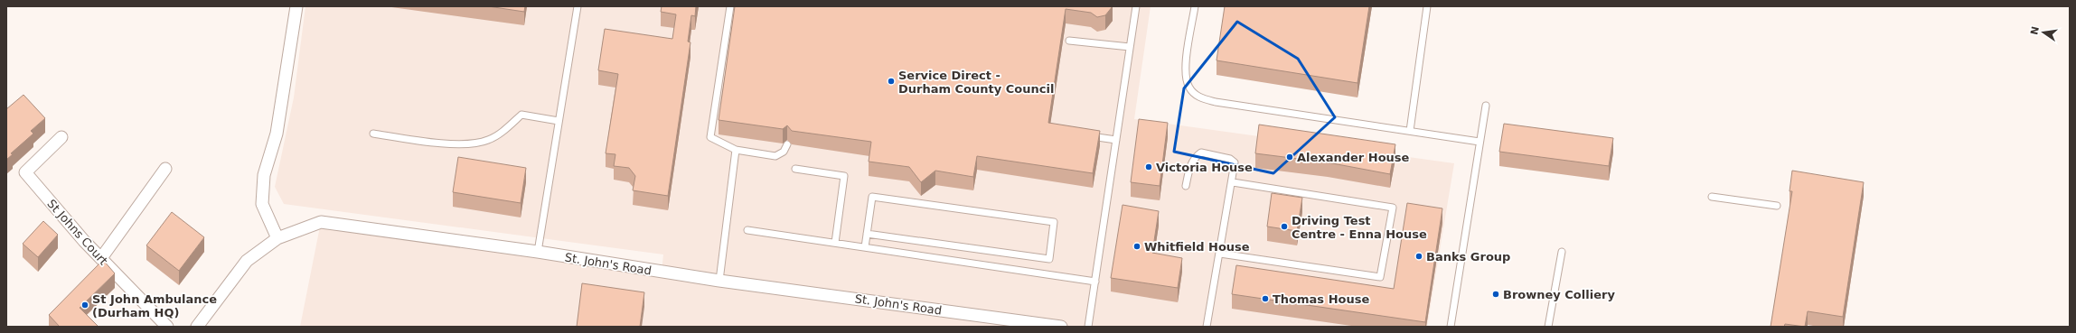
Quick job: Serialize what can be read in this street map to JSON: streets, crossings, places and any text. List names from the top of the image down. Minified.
{"streets":{"street":["St Johns Court","St. John's Road"]},"places":["Service Direct - Durham County Council","Alexander House","Victoria House","Driving Test Centre - Enna House","Whitfield House","Banks Group","Browney Colliery","Thomas House","St John Ambulance (Durham HQ)"],"north":"left"}
